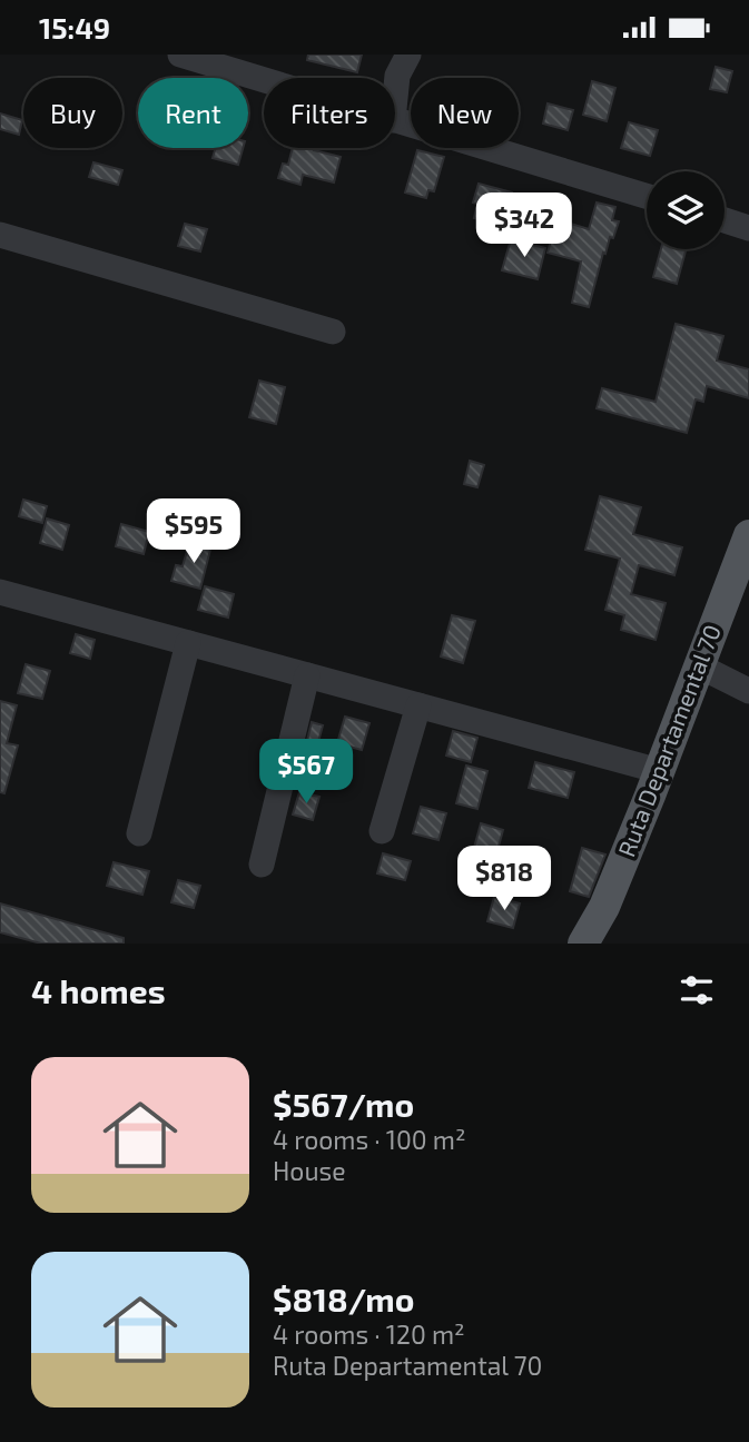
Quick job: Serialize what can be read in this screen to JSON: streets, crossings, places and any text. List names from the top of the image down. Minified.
{"streets":{"main road":["Ruta Departamental 70"]},"page":{"status":"15:49","chip":["Buy","Rent","Filters","New"],"price":["$342","$595","$567","$818"],"heading":"4 homes","list":[{"name":"$567/mo","note":"4 rooms · 100 m² · House"},{"name":"$818/mo","note":"4 rooms · 120 m² · Ruta Departamental 70"}]}}
